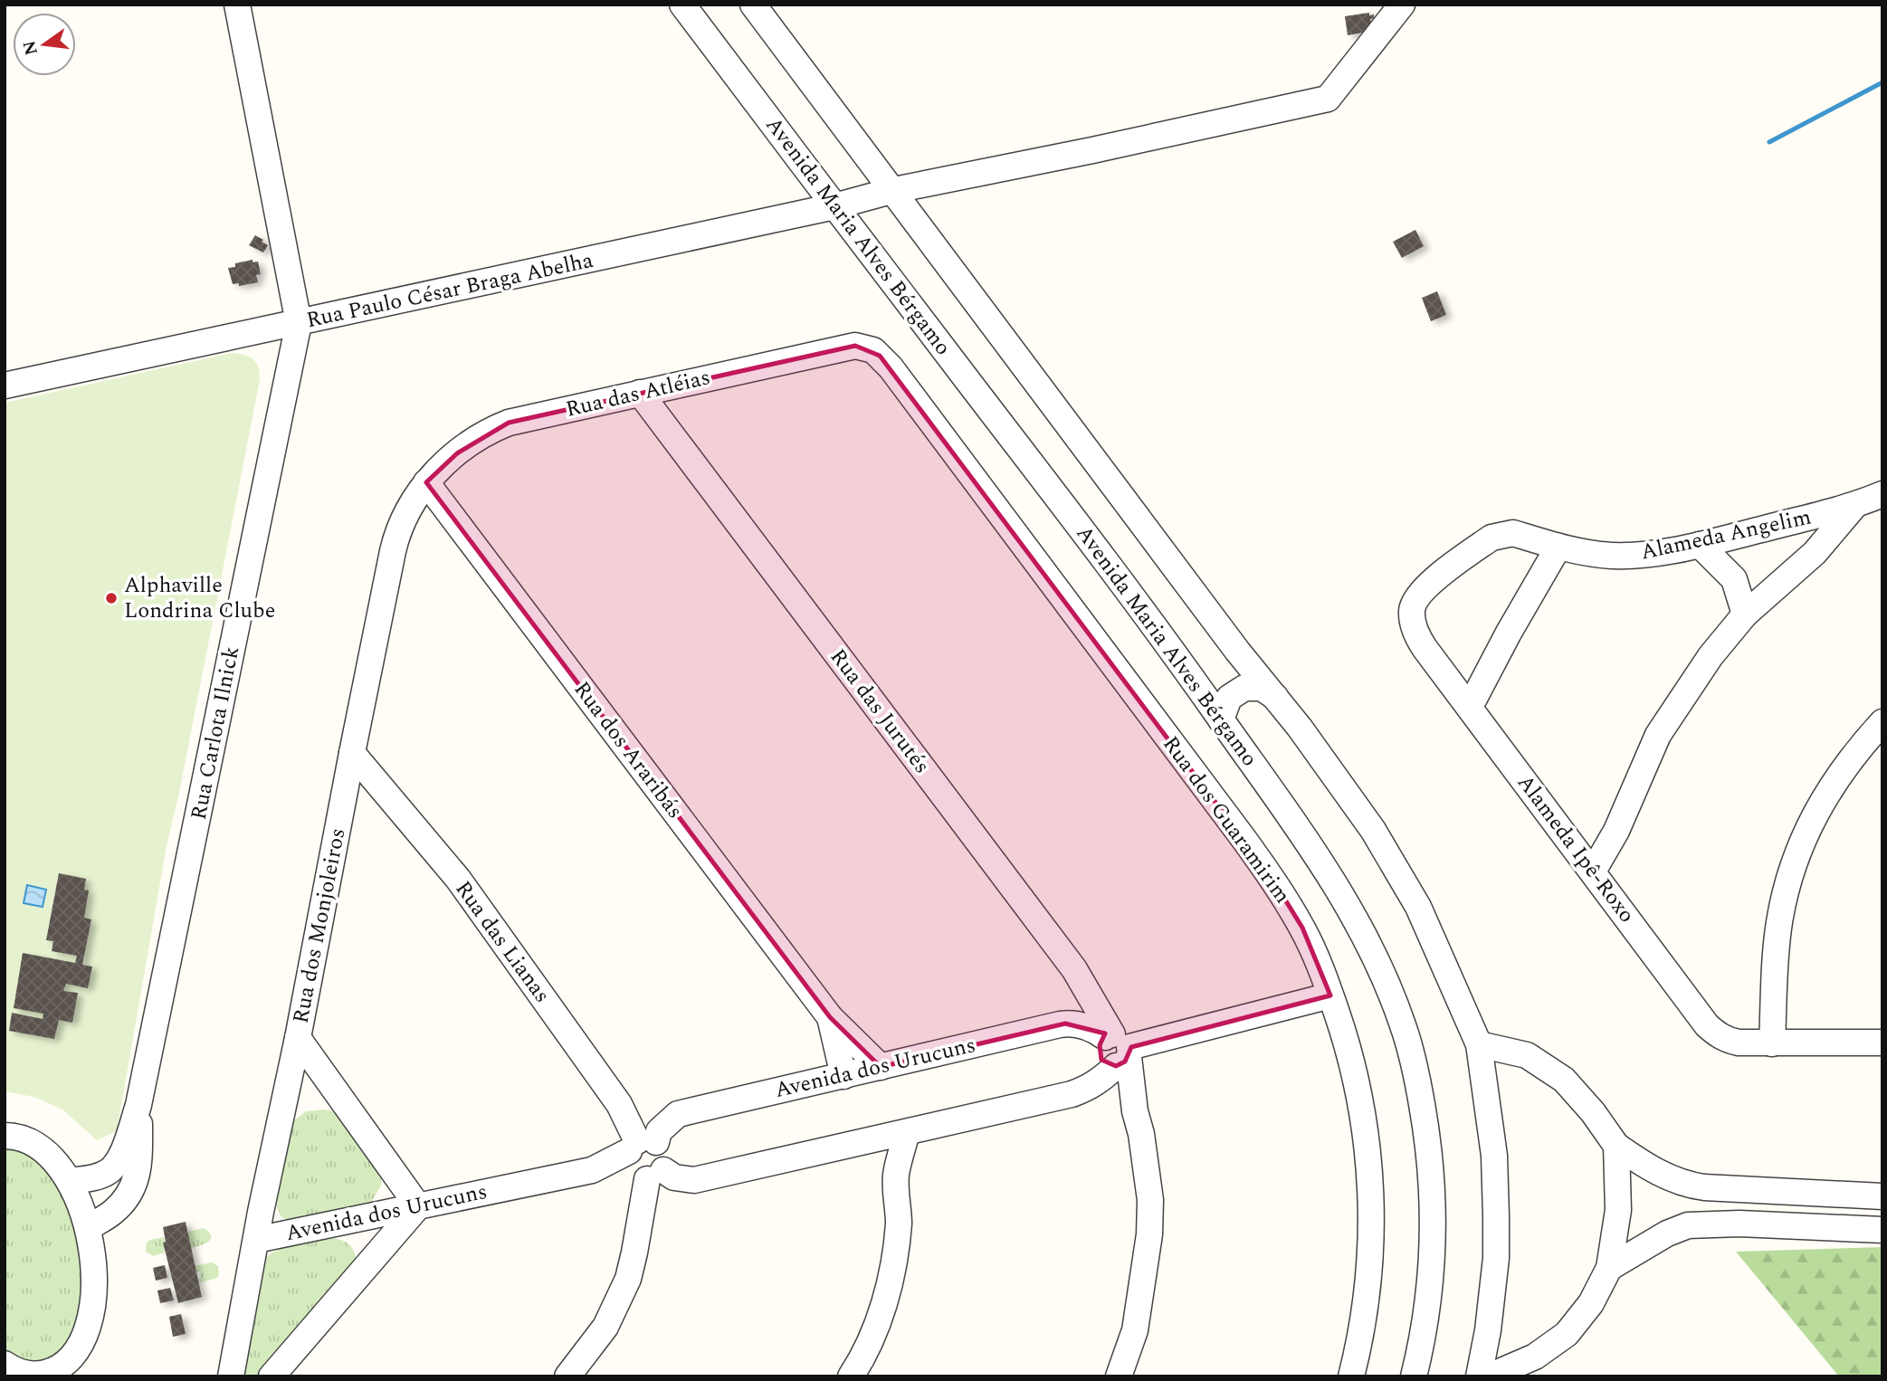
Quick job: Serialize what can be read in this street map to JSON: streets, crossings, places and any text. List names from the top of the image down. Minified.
{"streets":{"street":["Avenida Maria Alves Bérgamo","Rua Paulo César Braga Abelha","Rua das Atléias","Alameda Angelim","Rua das Jurutés","Rua Carlota Ilnick","Rua dos Araribás","Rua dos Guaramirim","Alameda Ipê-Roxo","Rua dos Monjoleiros","Rua das Lianas","Avenida dos Urucuns"]},"crossings":[["Avenida Maria Alves Bérgamo","Rua Paulo César Braga Abelha"],["Rua Paulo César Braga Abelha","Rua Carlota Ilnick"],["Rua das Atléias","Rua das Jurutés"],["Rua das Atléias","Rua dos Araribás"],["Rua das Atléias","Rua dos Guaramirim"],["Rua das Atléias","Rua dos Monjoleiros"],["Alameda Angelim","Alameda Ipê-Roxo"],["Rua das Jurutés","Avenida dos Urucuns"],["Rua dos Araribás","Rua dos Monjoleiros"],["Rua dos Araribás","Avenida dos Urucuns"],["Rua dos Monjoleiros","Rua das Lianas"],["Rua dos Monjoleiros","Avenida dos Urucuns"],["Rua das Lianas","Avenida dos Urucuns"]],"places":["Alphaville Londrina Clube"],"north":"left"}
